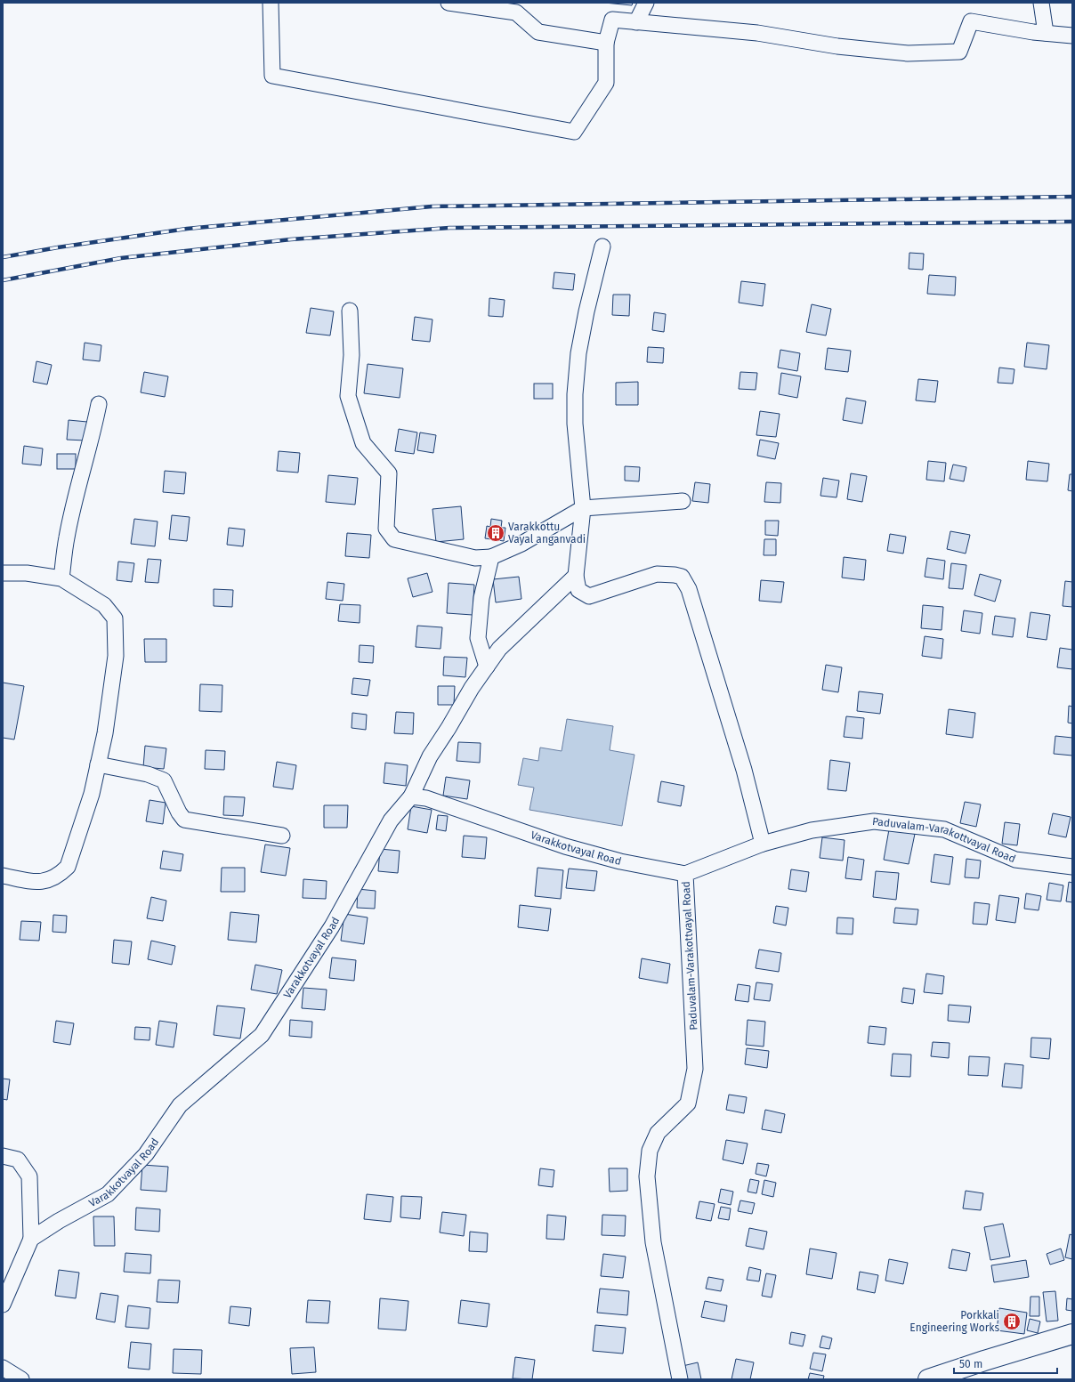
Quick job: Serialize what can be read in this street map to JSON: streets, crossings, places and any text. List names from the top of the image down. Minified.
{"streets":{"street":["Paduvalam-Varakottvayal Road","Varakkotvayal Road"]},"crossings":[["Paduvalam-Varakottvayal Road","Varakkotvayal Road"]],"places":{"building":["Varakkottu Vayal anganvadi","Porkkali Engineering Works"]},"scale_bar":"50 m"}
